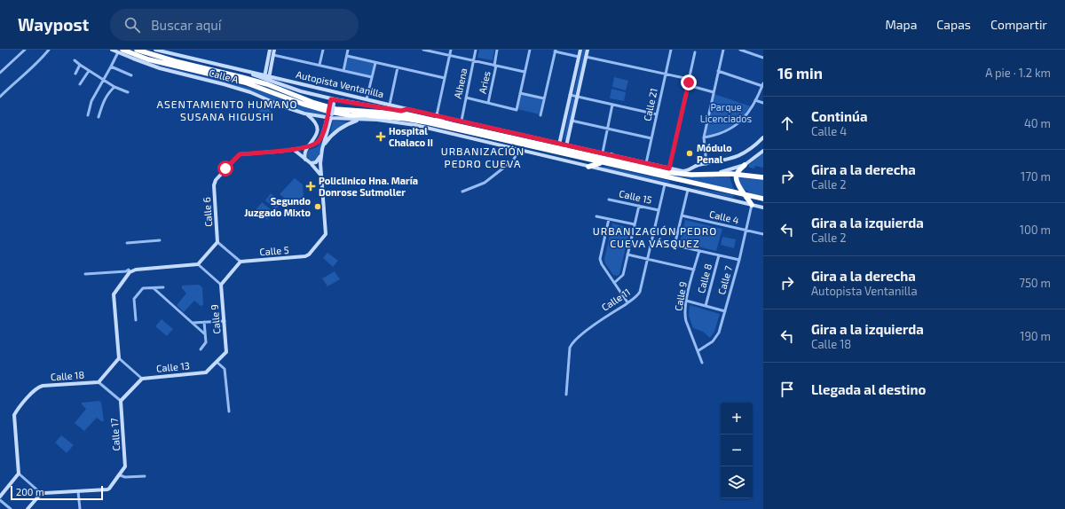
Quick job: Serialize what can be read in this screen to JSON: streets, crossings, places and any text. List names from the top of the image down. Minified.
{"streets":{"highway":["Autopista Ventanilla"],"street":["Calle A","Aries","Alhena","Calle 21","Calle 15","Calle 6","Calle 4","Calle 5","Calle 8","Calle 7","Calle 9","Calle 11","Calle 13","Calle 18","Calle 17"]},"crossings":[["Calle A","Autopista Ventanilla"],["Alhena","Autopista Ventanilla"],["Autopista Ventanilla","Calle 21"],["Autopista Ventanilla","Calle 7"],["Autopista Ventanilla","Calle 11"],["Calle 15","Calle 11"],["Calle 6","Calle 5"],["Calle 4","Calle 7"],["Calle 7","Calle 9"],["Calle 9","Calle 13"],["Calle 18","Calle 17"]],"districts":["ASENTAMIENTO HUMANO SUSANA HIGUSHI","URBANIZACIÓN PEDRO CUEVA","URBANIZACIÓN PEDRO CUEVA VÁSQUEZ"],"parks":["Parque Licenciados"],"places":{"health":["Hospital Chalaco II","Policlinico Hna. María Donrose Sutmoller"],"other":["Módulo Penal","Segundo Juzgado Mixto"]},"scale_bar":"200 m","page":{"header":"Waypost","search":"Buscar aquí","nav":["Mapa","Capas","Compartir"],"heading":["16 min","A pie · 1.2 km"],"list":[["Continúa","Calle 4","40 m"],["Gira a la derecha","Calle 2","170 m"],["Gira a la izquierda","Calle 2","100 m"],["Gira a la derecha","Autopista Ventanilla","750 m"],["Gira a la izquierda","Calle 18","190 m"],"Llegada al destino"],"map_buttons":["+","−"],"scale":"200 m"}}
